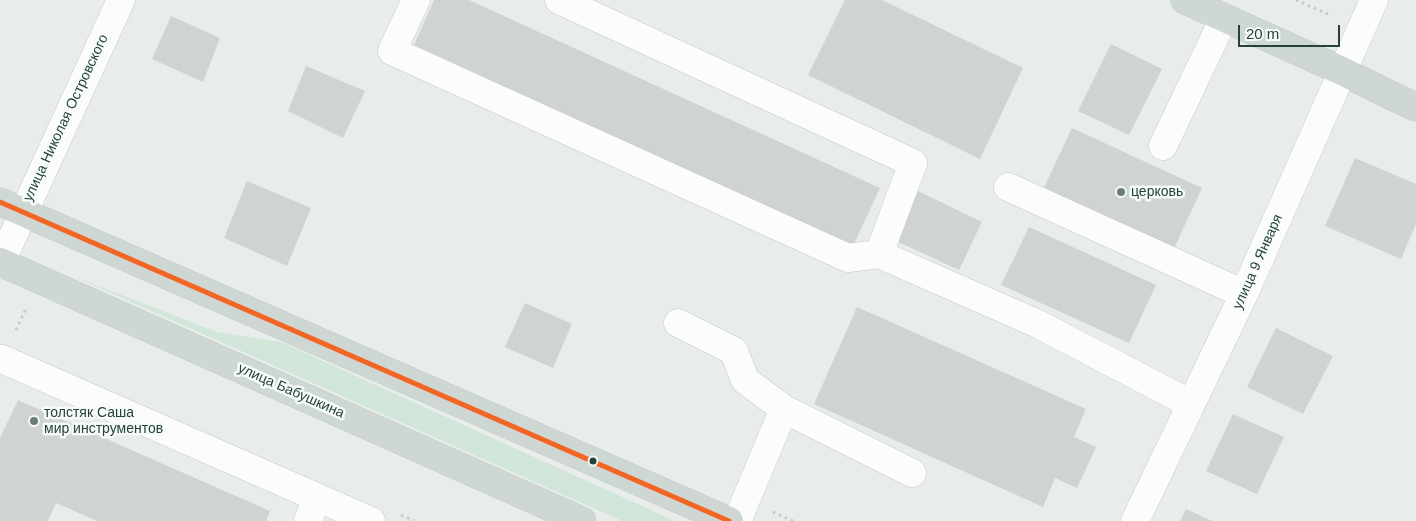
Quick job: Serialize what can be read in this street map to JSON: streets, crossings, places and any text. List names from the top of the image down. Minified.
{"streets":{"main road":["улица Бабушкина"],"street":["улица Николая Островского","улица 9 Января"]},"crossings":[["улица Николая Островского","улица Бабушкина"]],"places":["церковь","толстяк Саша мир инструментов"],"scale_bar":"20 m"}
